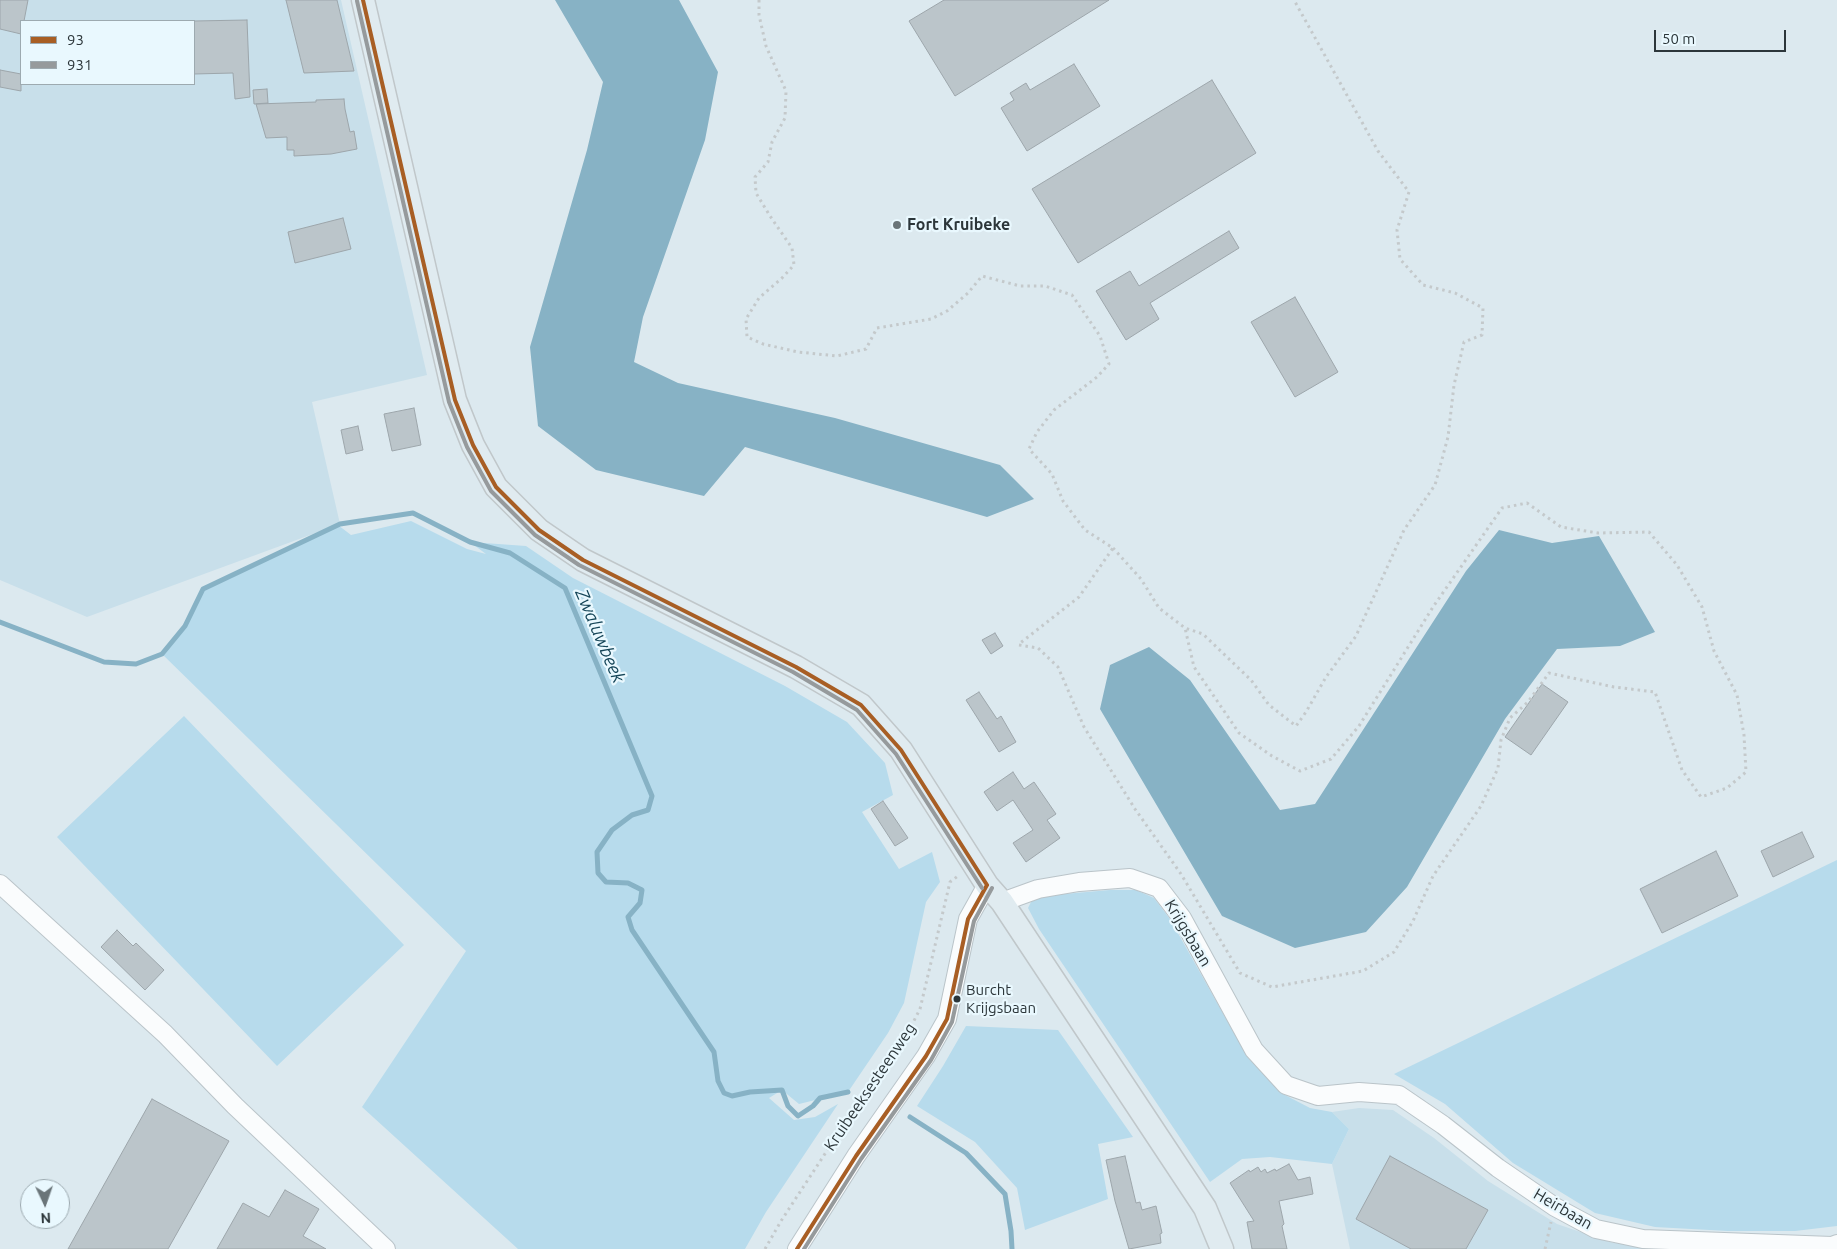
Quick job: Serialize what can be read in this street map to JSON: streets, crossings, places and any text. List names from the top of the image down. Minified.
{"streets":{"street":["Krijgsbaan","Heirbaan"],"path":["Kruibeeksesteenweg"]},"crossings":[["Krijgsbaan","Heirbaan"]],"water":["Zwaluwbeek"],"places":["Fort Kruibeke","Burcht Krijgsbaan"],"lines":["transit line 93","transit line 931"],"legend":["93","931"],"scale_bar":"50 m","north":"bottom"}
